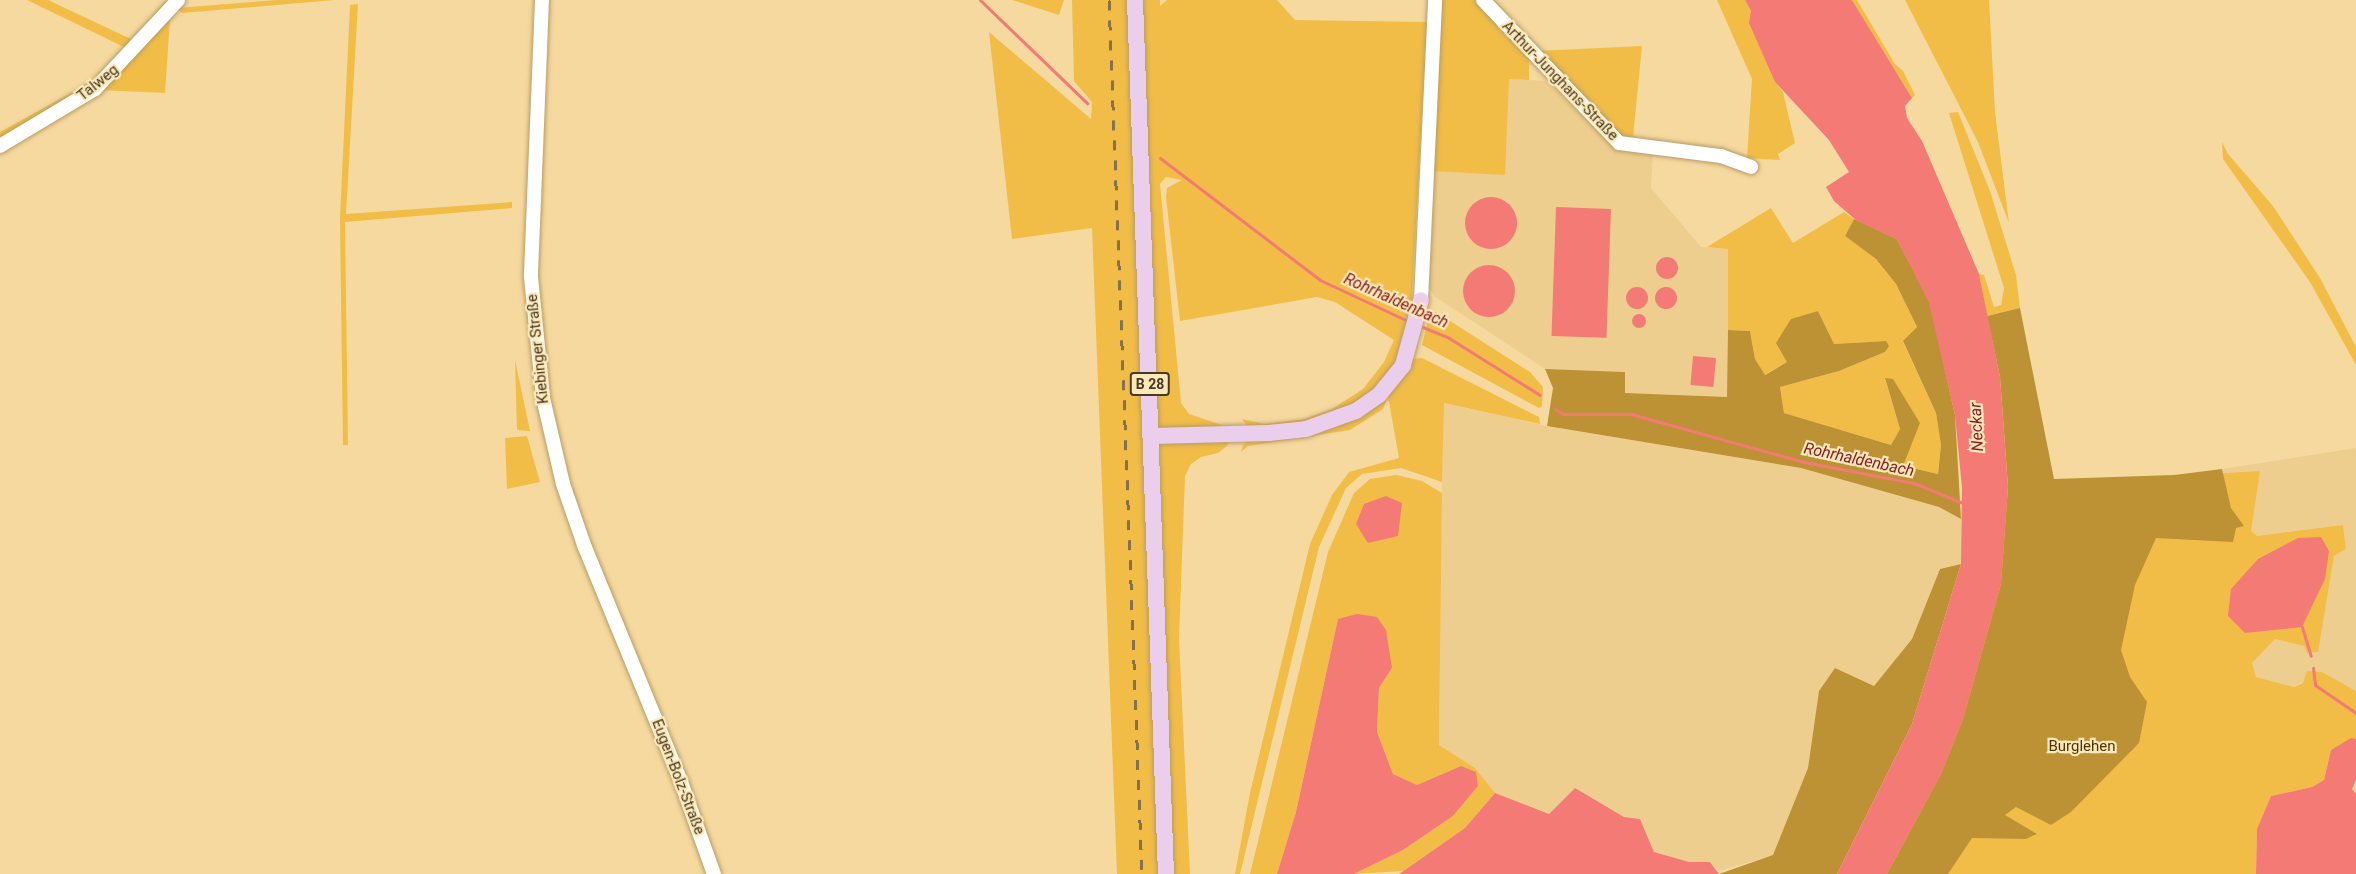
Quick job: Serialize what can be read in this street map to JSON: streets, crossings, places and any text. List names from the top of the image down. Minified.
{"streets":{"main road":["B 28"],"street":["Arthur-Junghans-Straße","Talweg","Kiebinger Straße","Eugen-Bolz-Straße"]},"crossings":[["Kiebinger Straße","Eugen-Bolz-Straße"]],"water":["Rohrhaldenbach","Neckar"],"parks":["Burglehen"]}
